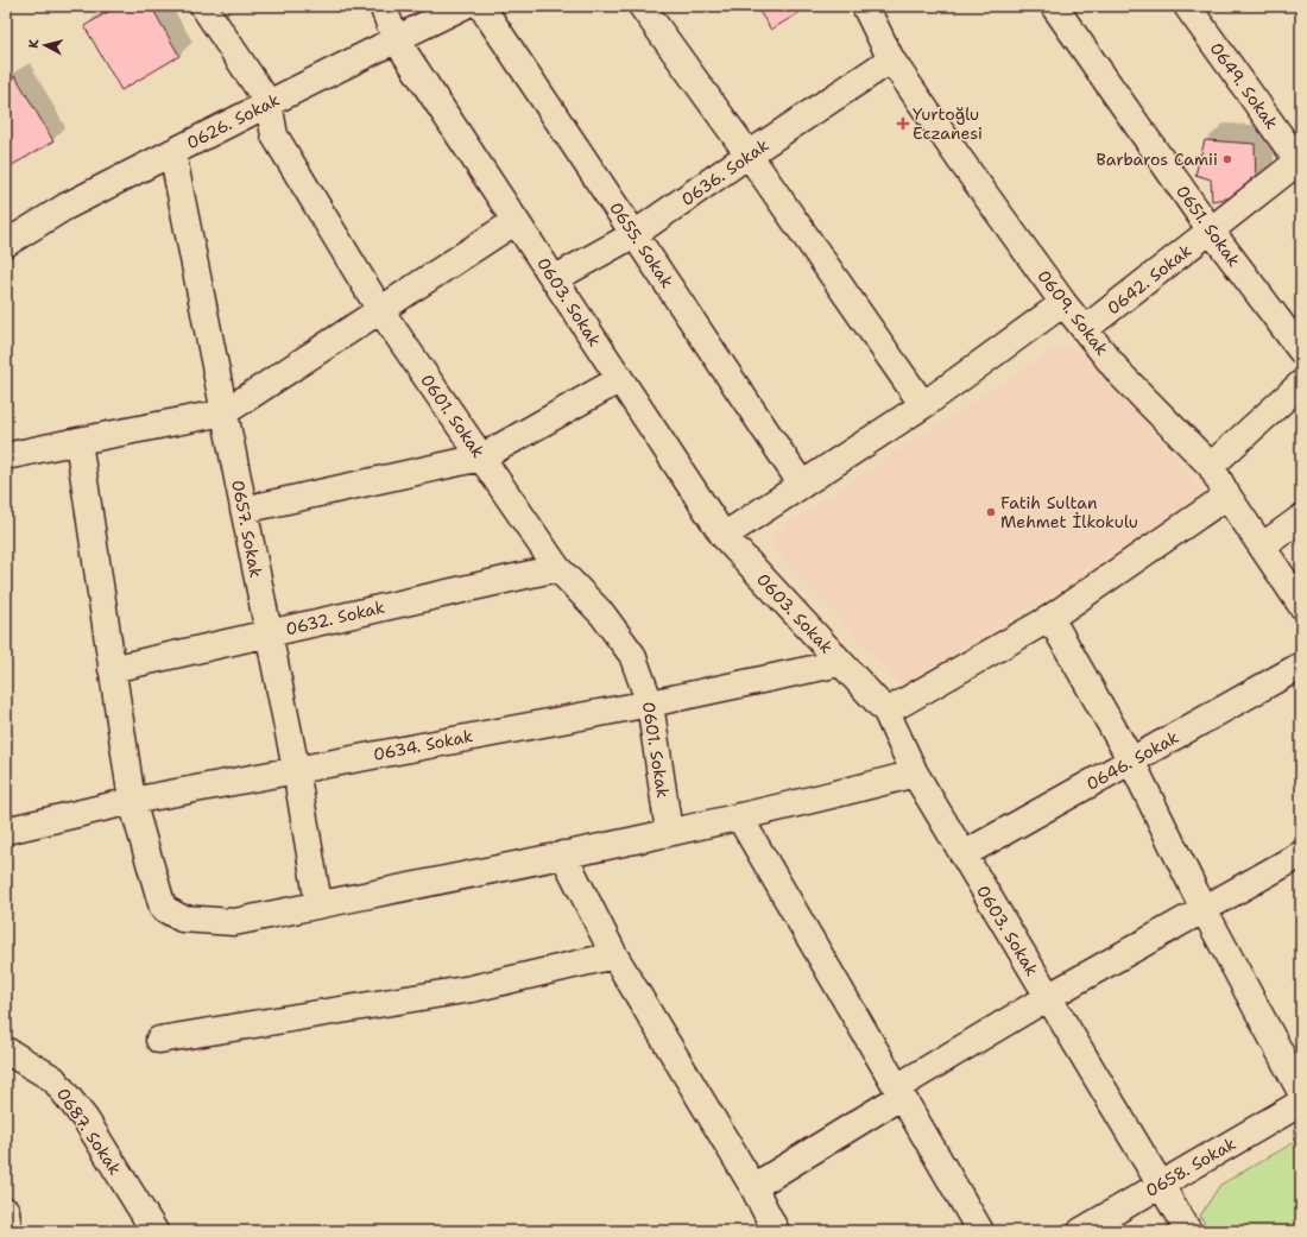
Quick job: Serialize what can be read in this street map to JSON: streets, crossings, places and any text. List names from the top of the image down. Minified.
{"streets":{"main road":["0649. Sokak","0626. Sokak","0636. Sokak","0651. Sokak","0655. Sokak","0642. Sokak","0603. Sokak","0609. Sokak","0601. Sokak","0657. Sokak","0632. Sokak","0634. Sokak","0646. Sokak","0687. Sokak","0658. Sokak"]},"crossings":[["0649. Sokak","0642. Sokak"],["0626. Sokak","0603. Sokak"],["0626. Sokak","0601. Sokak"],["0626. Sokak","0657. Sokak"],["0636. Sokak","0655. Sokak"],["0636. Sokak","0603. Sokak"],["0636. Sokak","0609. Sokak"],["0651. Sokak","0642. Sokak"],["0642. Sokak","0609. Sokak"],["0603. Sokak","0634. Sokak"],["0603. Sokak","0646. Sokak"],["0603. Sokak","0658. Sokak"],["0601. Sokak","0632. Sokak"],["0601. Sokak","0634. Sokak"],["0657. Sokak","0632. Sokak"],["0657. Sokak","0634. Sokak"]],"places":{"health":["Yurtoğlu Eczanesi"],"other":["Barbaros Camii","Fatih Sultan Mehmet İlkokulu"]},"north":"left"}
